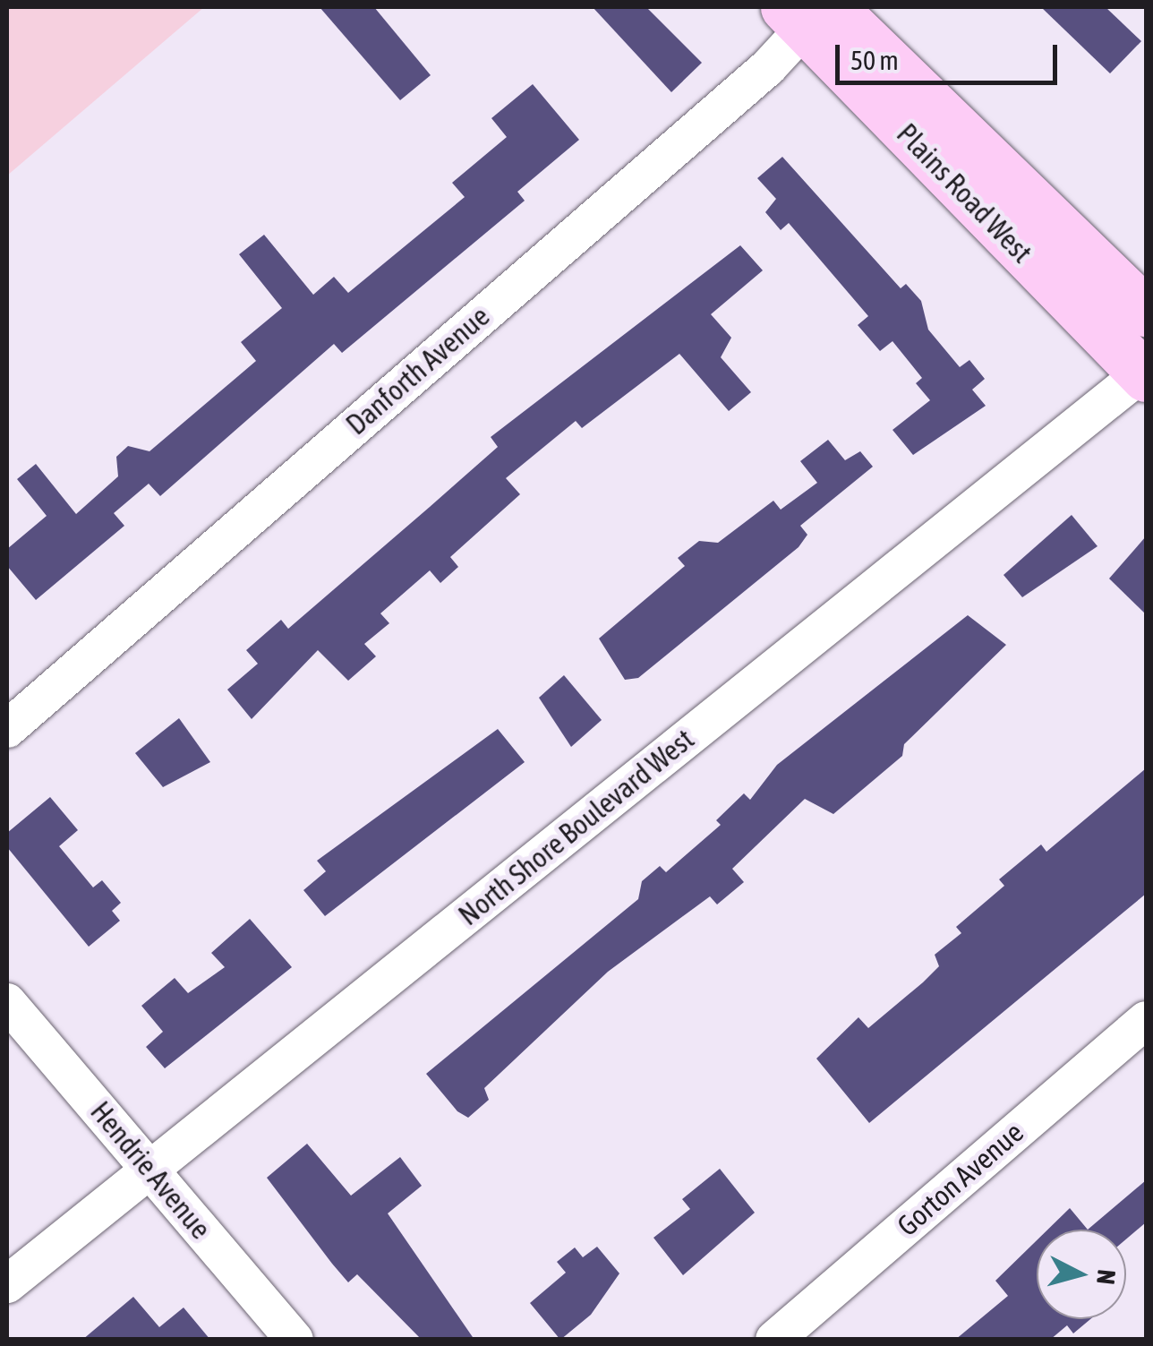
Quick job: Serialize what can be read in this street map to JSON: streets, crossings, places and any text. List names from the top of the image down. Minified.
{"streets":{"main road":["Plains Road West"],"street":["Danforth Avenue","North Shore Boulevard West","Hendrie Avenue","Gorton Avenue"]},"crossings":[["Plains Road West","Danforth Avenue"],["Plains Road West","North Shore Boulevard West"],["North Shore Boulevard West","Hendrie Avenue"]],"scale_bar":"50 m","north":"right"}
